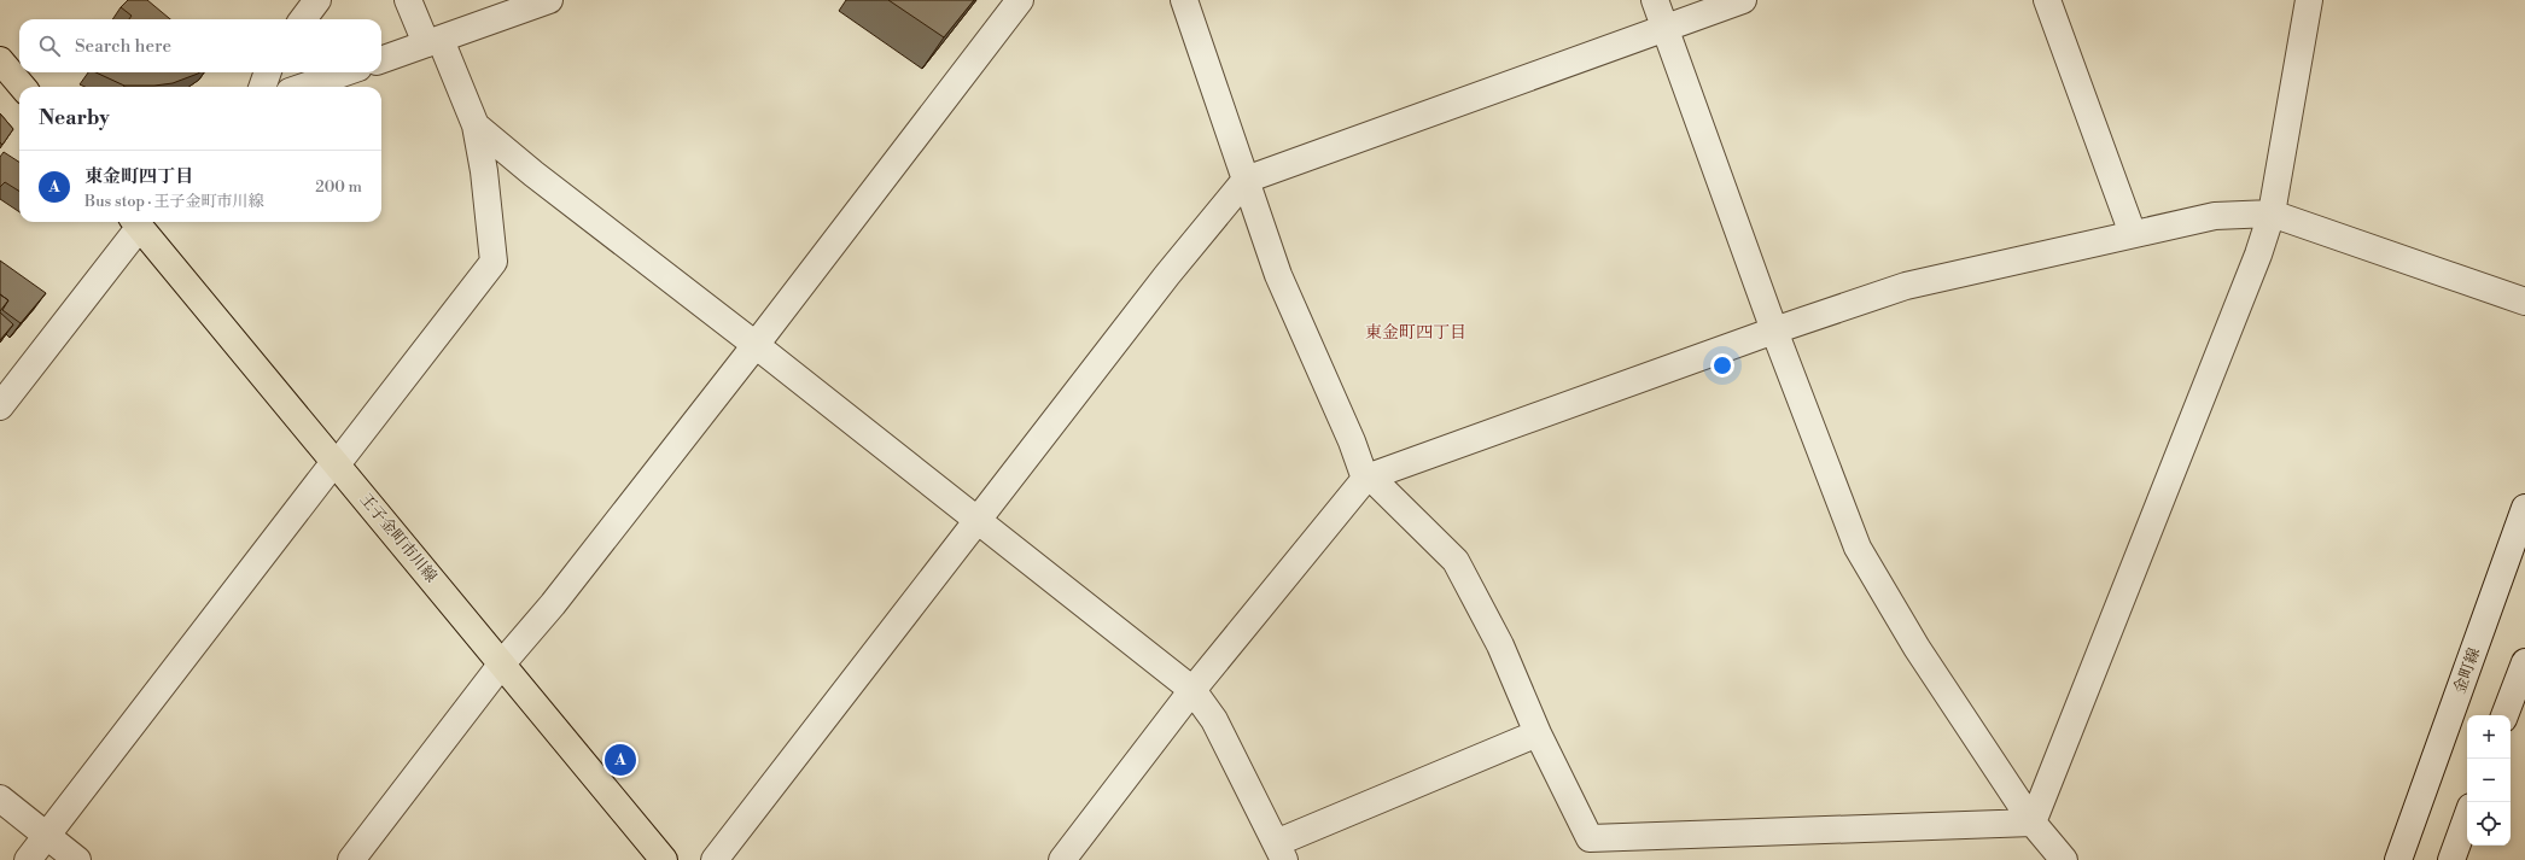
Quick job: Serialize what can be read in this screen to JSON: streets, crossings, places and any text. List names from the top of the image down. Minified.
{"streets":{"main road":["王子金町市川線"],"street":["金町線"]},"districts":["東金町四丁目"],"page":{"search":"Search here","heading":"Nearby","list":[{"mark":"A","name":"東金町四丁目","note":"Bus stop · 王子金町市川線","value":"200 m"}],"map_buttons":["+","−"],"pins":"A"}}
